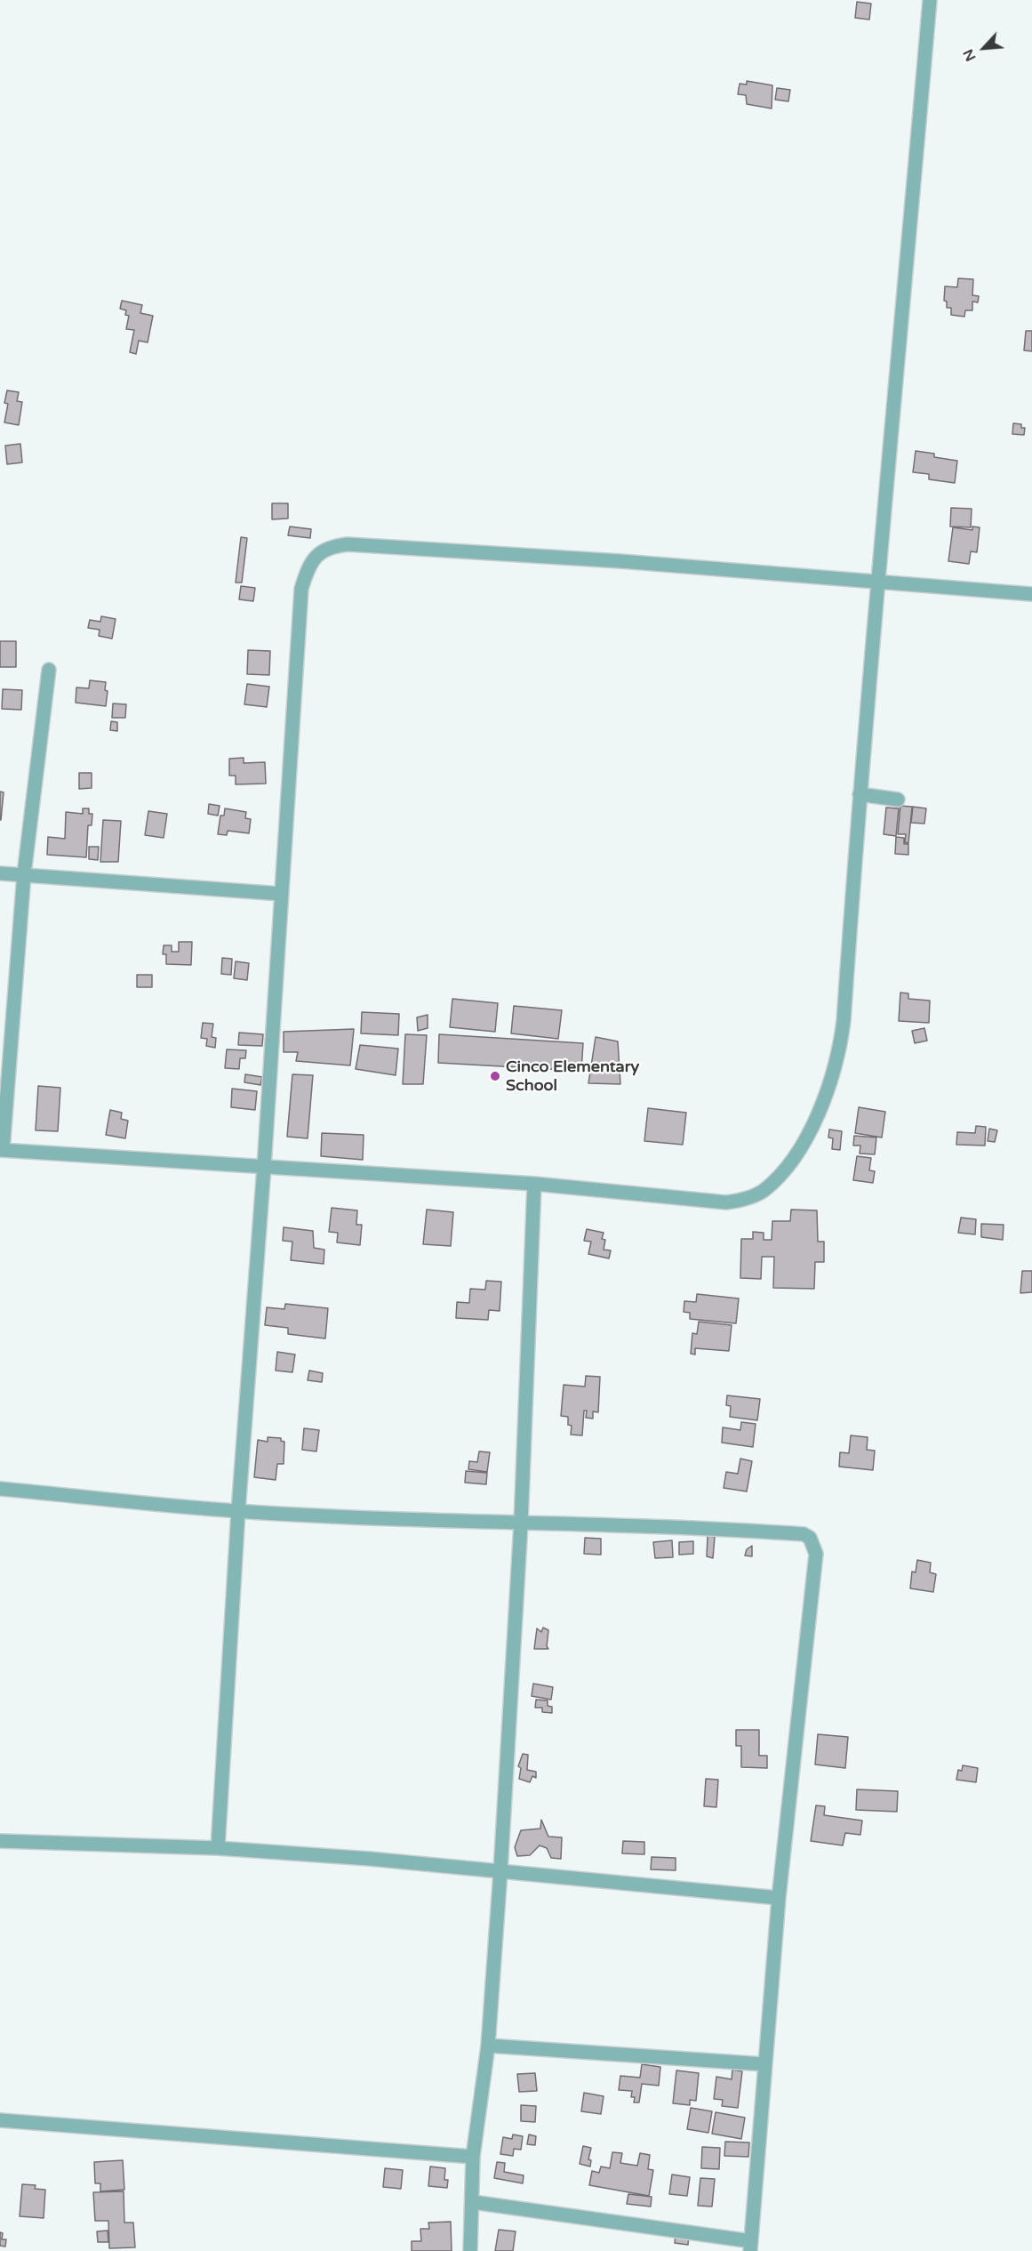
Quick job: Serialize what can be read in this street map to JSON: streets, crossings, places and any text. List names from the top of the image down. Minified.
{"places":["Cinco Elementary School"],"north":"bottom left"}
